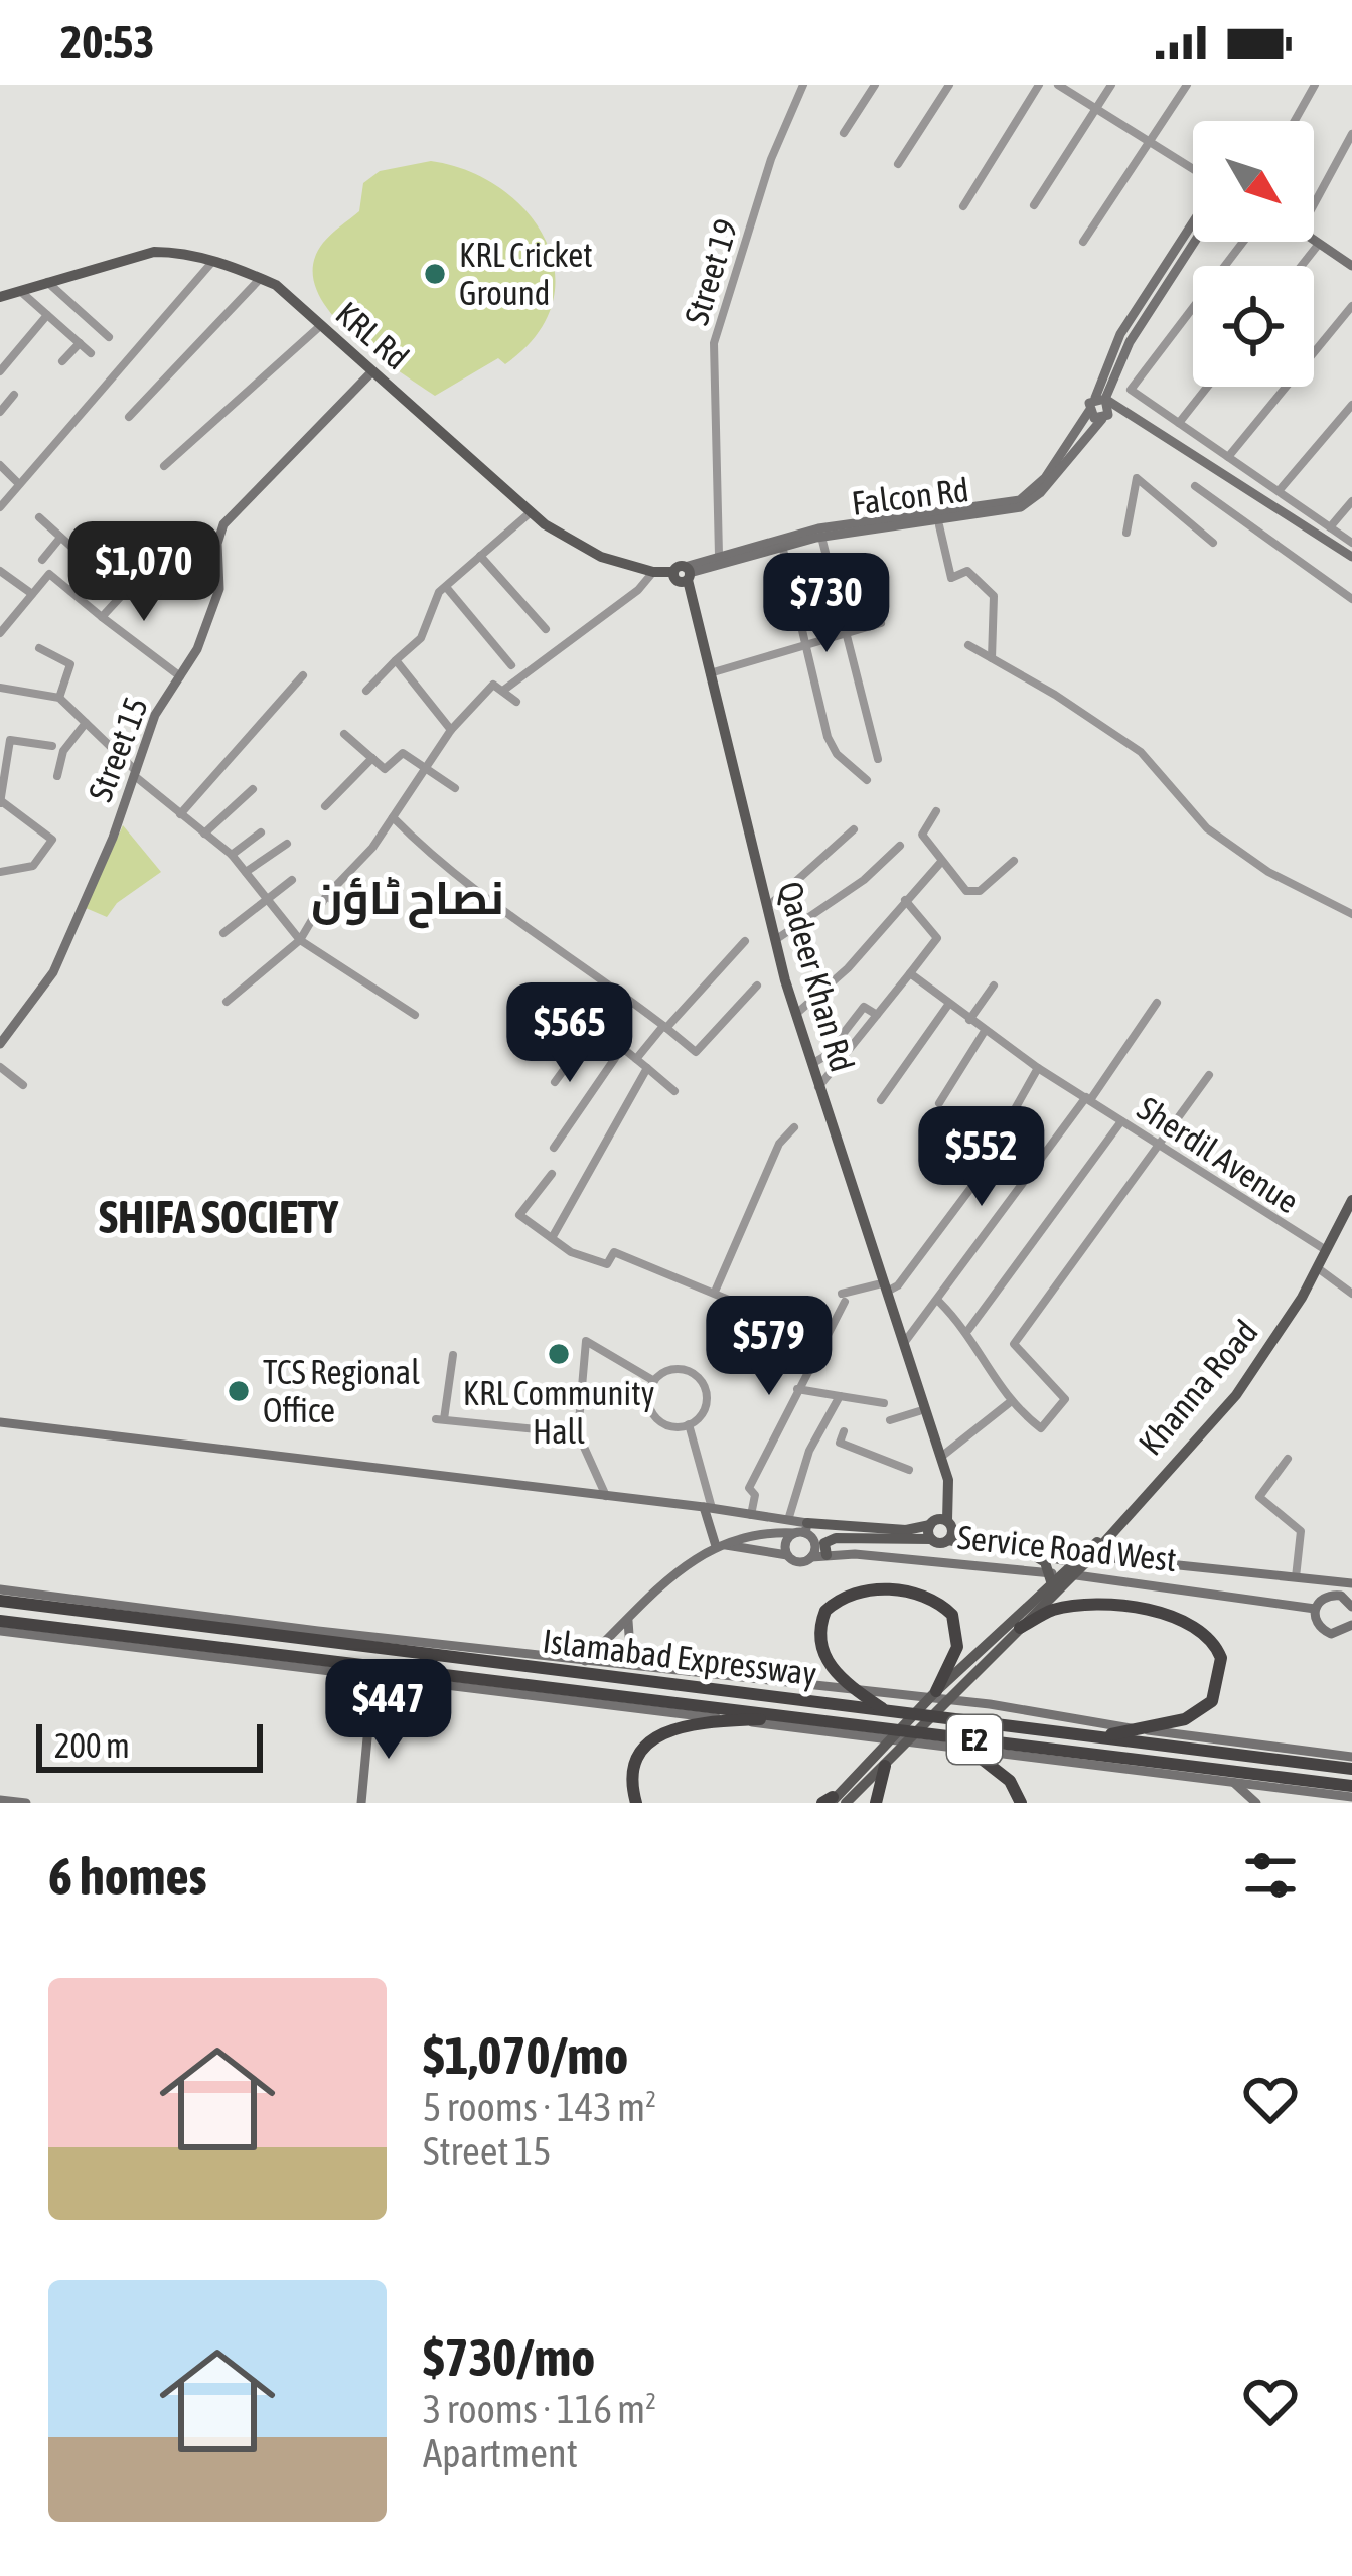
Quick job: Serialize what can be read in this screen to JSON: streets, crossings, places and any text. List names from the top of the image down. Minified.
{"streets":{"highway":["Islamabad Expressway","E2"],"main road":["KRL Rd","Qadeer Khan Rd","Khanna Road"],"street":["Street 19","Falcon Rd","Street 15","Sherdil Avenue","Service Road West"]},"crossings":[["Street 19","Falcon Rd"],["KRL Rd","Falcon Rd"],["KRL Rd","Street 15"],["KRL Rd","Qadeer Khan Rd"],["Falcon Rd","Qadeer Khan Rd"],["Sherdil Avenue","Khanna Road"],["Khanna Road","Service Road West"]],"districts":["نصاح ٹاؤن","SHIFA SOCIETY"],"places":["KRL Cricket Ground","KRL Community Hall","TCS Regional Office"],"scale_bar":"200 m","north":"bottom right","page":{"status":"20:53","price":["$1,070","$730","$565","$552","$579","$447"],"scale":"200 m","heading":"6 homes","list":[{"name":"$1,070/mo","note":"5 rooms · 143 m² · Street 15"},{"name":"$730/mo","note":"3 rooms · 116 m² · Apartment"}]}}
